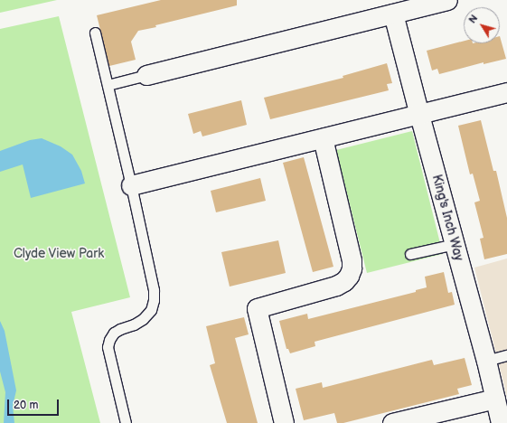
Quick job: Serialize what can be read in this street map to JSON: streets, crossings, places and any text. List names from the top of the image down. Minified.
{"streets":{"street":["King's Inch Way"]},"parks":["Clyde View Park"],"scale_bar":"20 m","north":"top left"}
